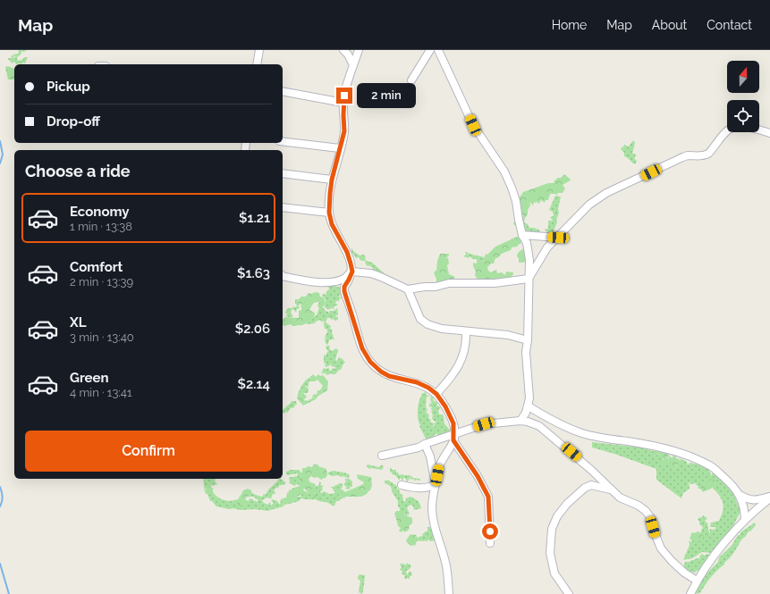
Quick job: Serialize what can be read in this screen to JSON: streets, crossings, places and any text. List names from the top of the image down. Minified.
{"north":"top","page":{"header":"Map","nav":["Home","Map","About","Contact"],"banner":["Pickup","Drop-off"],"bubble":"2 min","heading":"Choose a ride","list":[{"name":"Economy","note":"1 min · 13:38","value":"$1.21"},{"name":"Comfort","note":"2 min · 13:39","value":"$1.63"},{"name":"XL","note":"3 min · 13:40","value":"$2.06"},{"name":"Green","note":"4 min · 13:41","value":"$2.14"}],"buttons":"Confirm"}}
